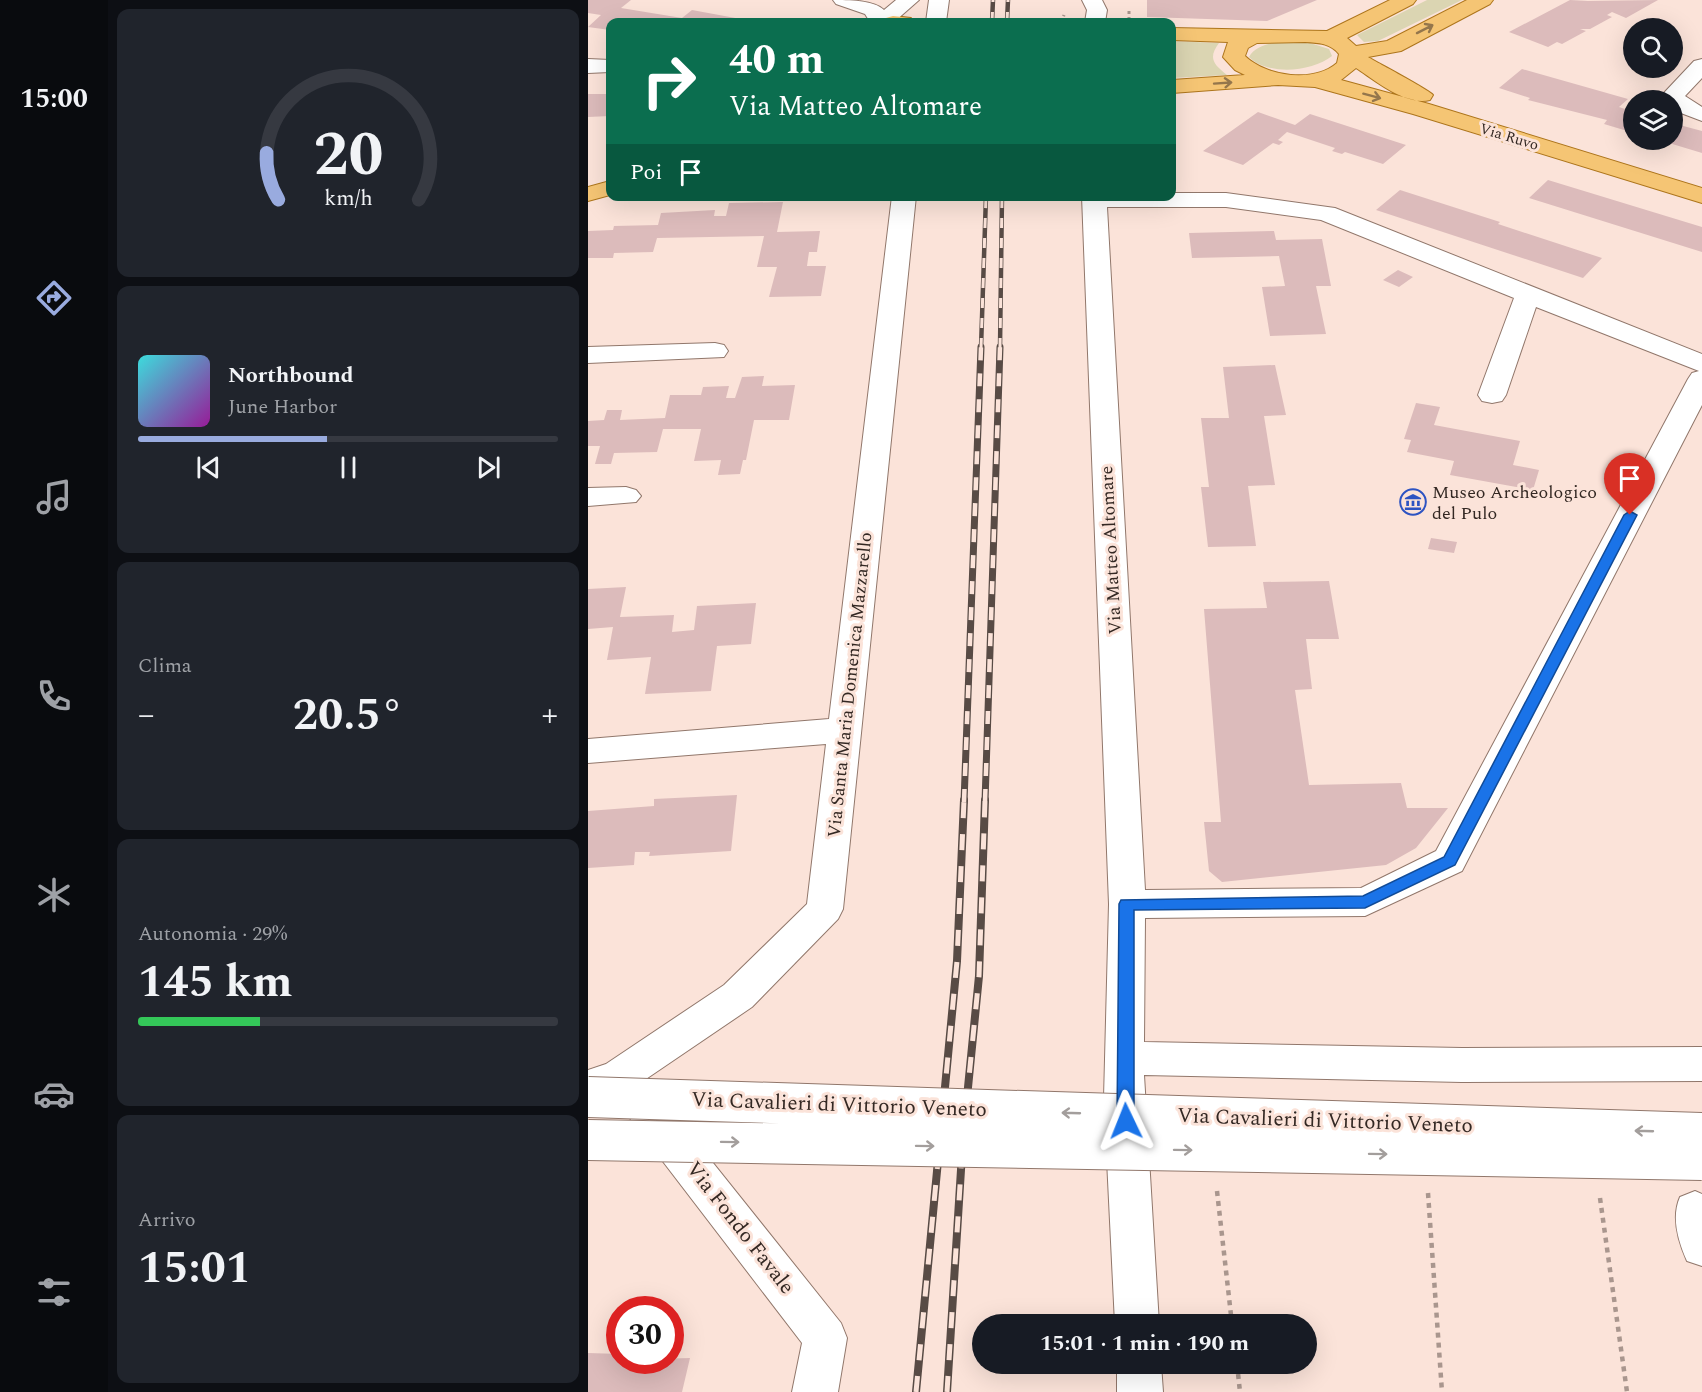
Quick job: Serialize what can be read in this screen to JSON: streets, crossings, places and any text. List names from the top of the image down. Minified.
{"streets":{"main road":["Via Ruvo"],"street":["Via Matteo Altomare","Via Santa Maria Domenica Mazzarello","Via Cavalieri di Vittorio Veneto","Via Fondo Favale"]},"crossings":[["Via Santa Maria Domenica Mazzarello","Via Cavalieri di Vittorio Veneto"],["Via Santa Maria Domenica Mazzarello","Via Fondo Favale"],["Via Cavalieri di Vittorio Veneto","Via Fondo Favale"]],"places":{"museum":["Museo Archeologico del Pulo"]},"page":{"tabs":"15:00","turn":["40 m","Via Matteo Altomare"],"then":"Poi","song":["Northbound","June Harbor"],"tile":["Clima",["Autonomia · 29%","145 km"],["Arrivo","15:01"]],"heat":["−","20.5°","+"],"limit":"30","trip":"15:01 · 1 min · 190 m","gauge":["20","km/h"]}}
